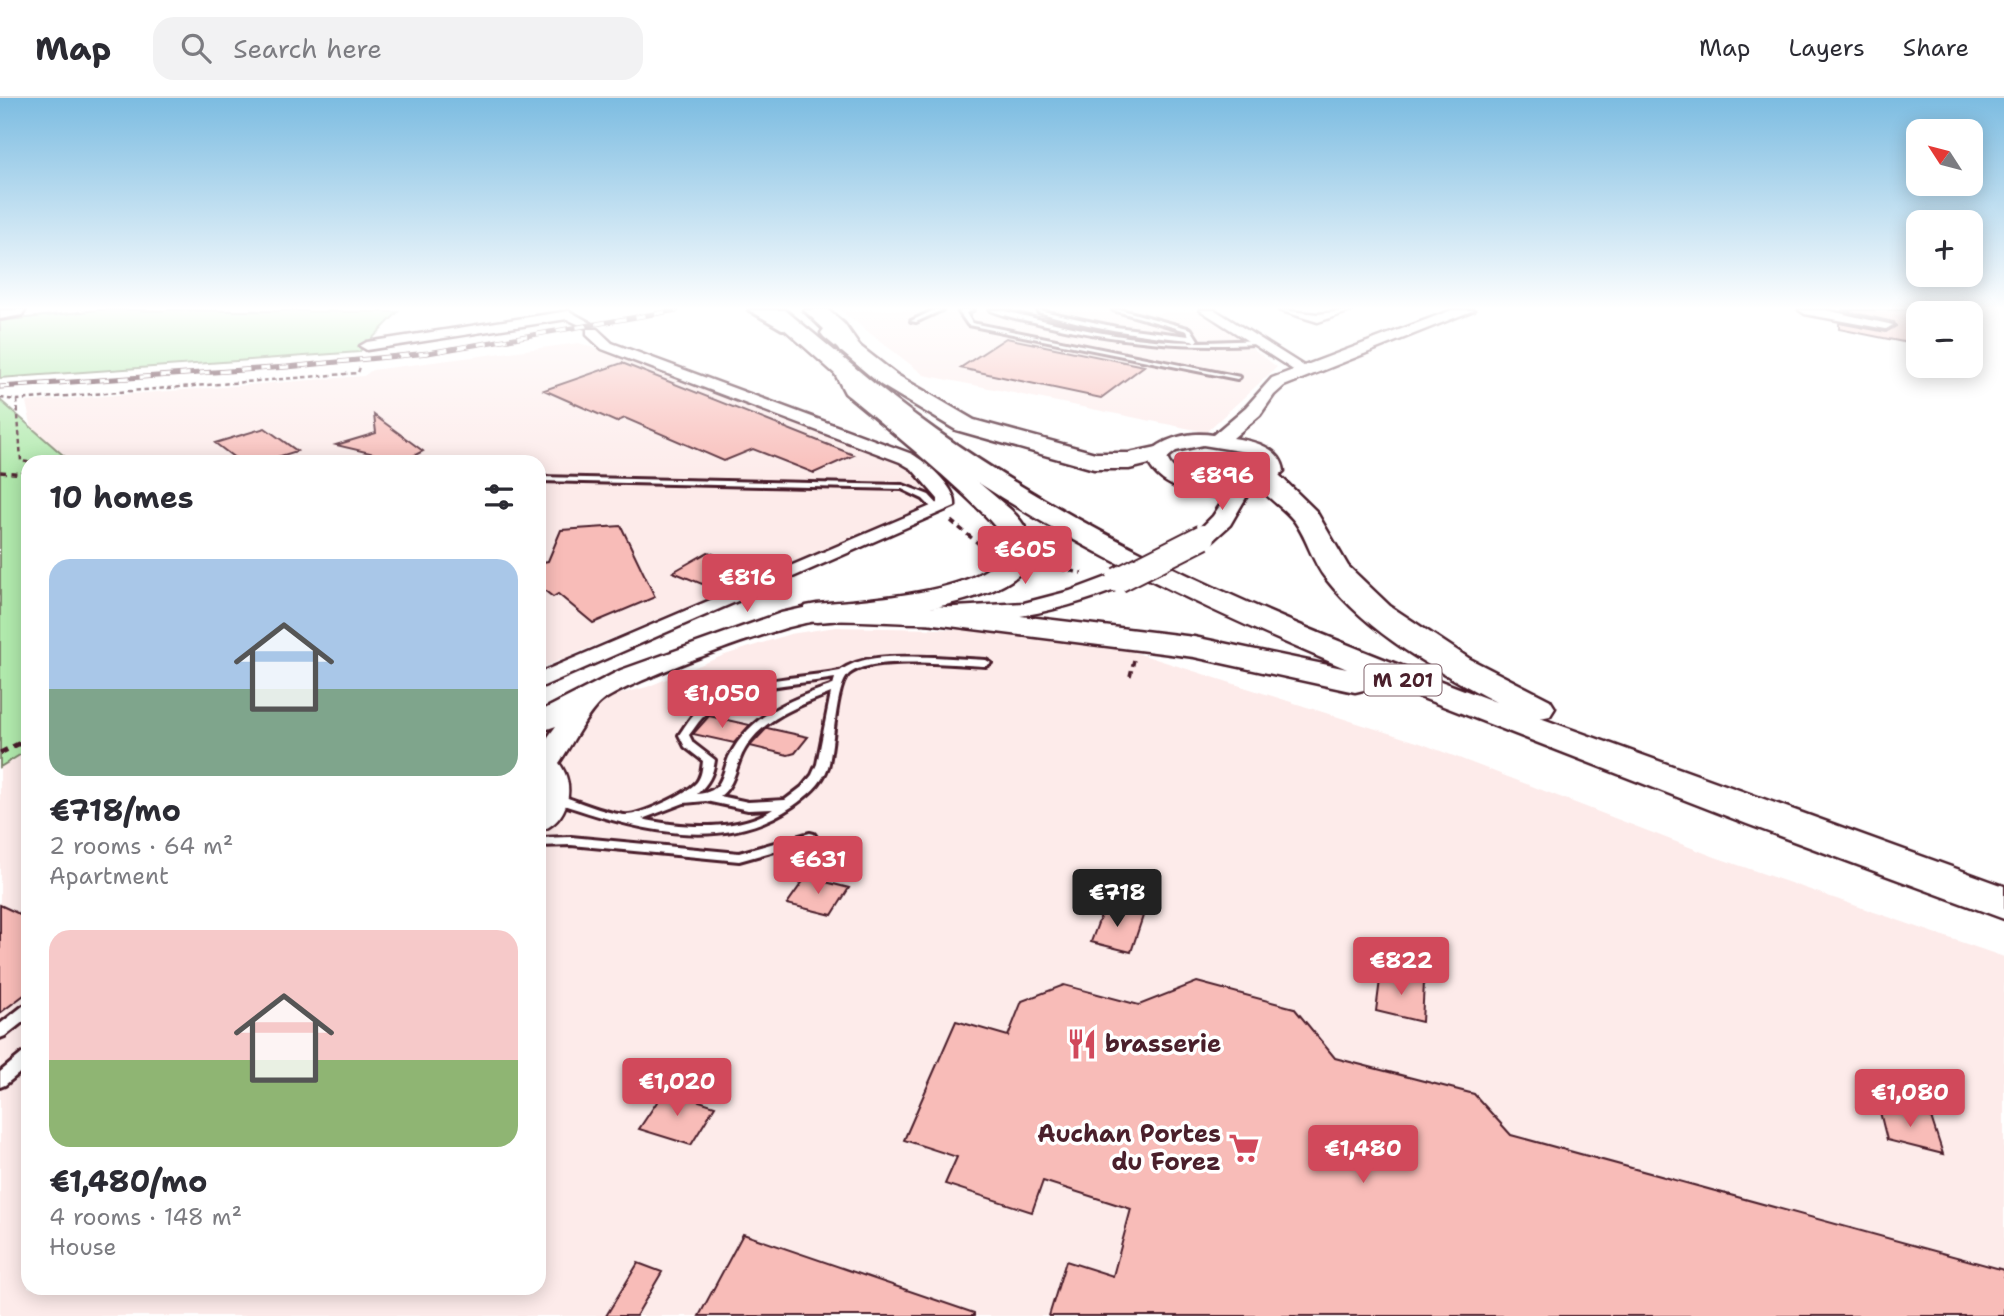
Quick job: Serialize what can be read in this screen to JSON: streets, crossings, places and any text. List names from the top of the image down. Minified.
{"streets":{"highway":["M 201"]},"places":{"restaurant":["brasserie"],"supermarket":["Auchan Portes du Forez"]},"north":"top left","page":{"header":"Map","search":"Search here","nav":["Map","Layers","Share"],"map_buttons":["+","−"],"price":["€896","€605","€816","€1,050","€631","€718","€822","€1,020","€1,080","€1,480"],"heading":"10 homes","list":[{"name":"€718/mo","note":"2 rooms · 64 m² · Apartment"},{"name":"€1,480/mo","note":"4 rooms · 148 m² · House"}]}}
